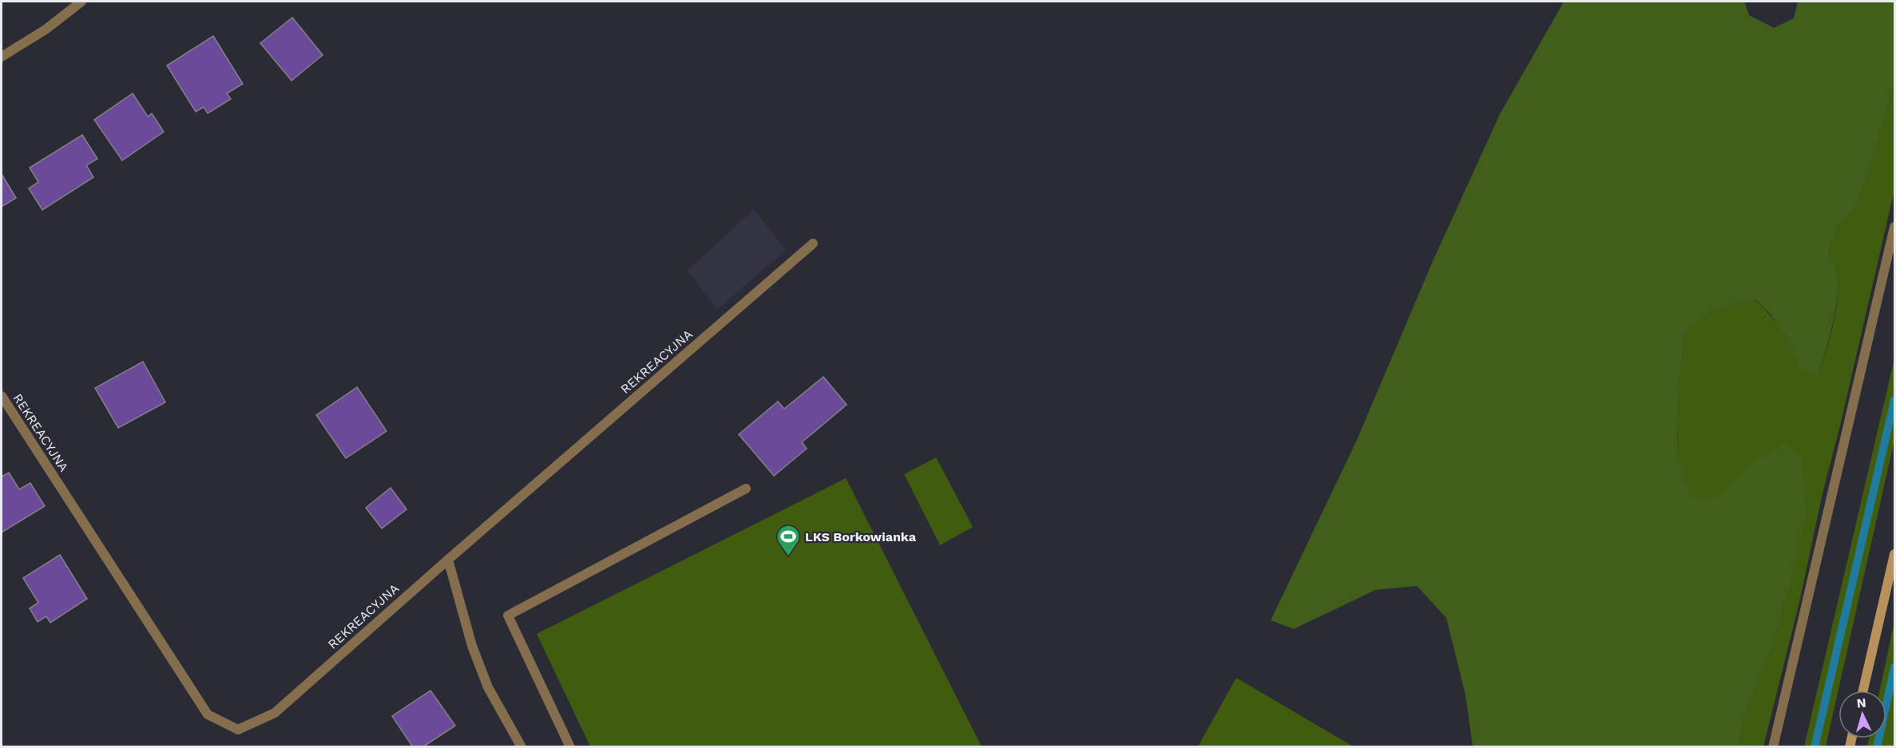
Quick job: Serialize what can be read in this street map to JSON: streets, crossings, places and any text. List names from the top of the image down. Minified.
{"streets":{"street":["REKREACYJNA"]},"places":{"sports":["LKS Borkowianka"]},"north":"top"}
